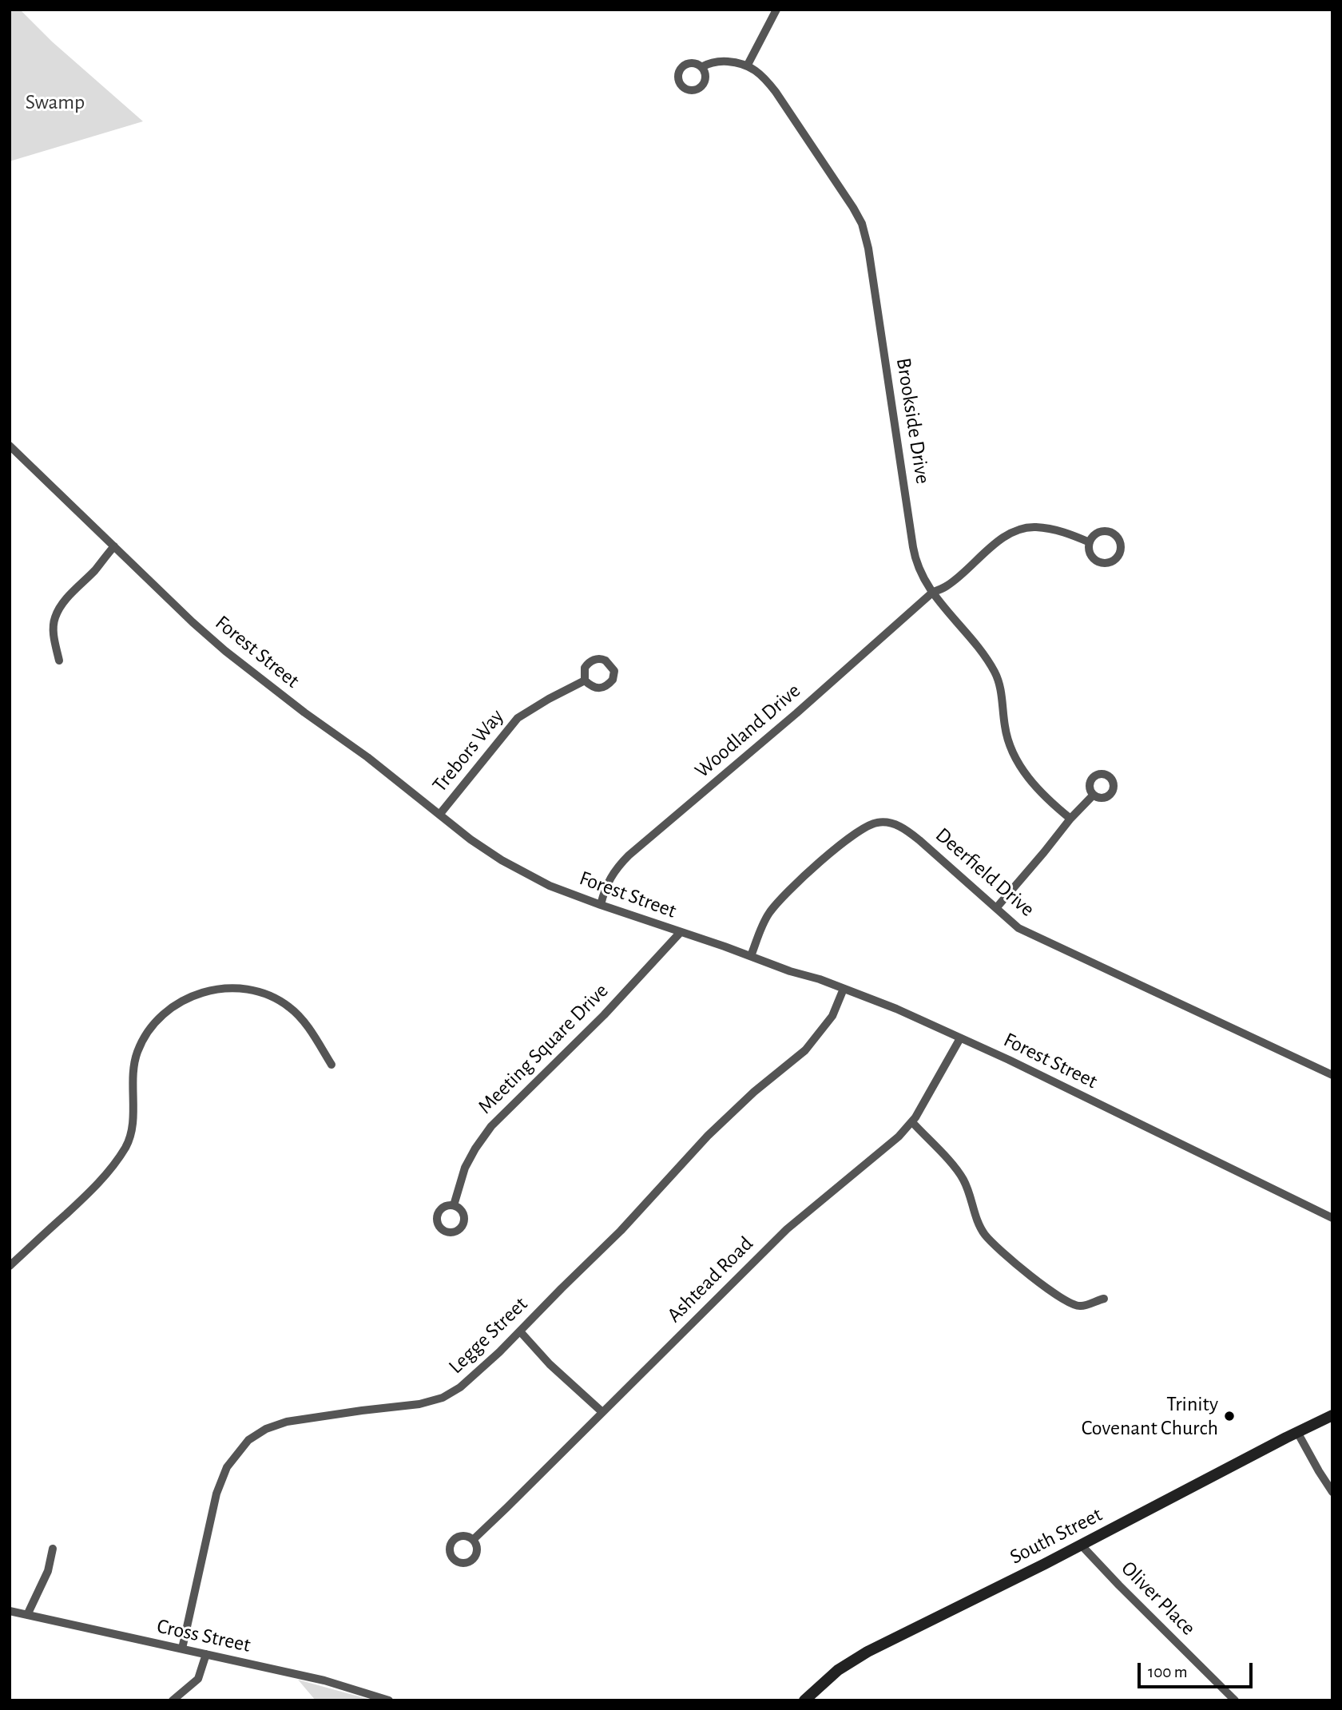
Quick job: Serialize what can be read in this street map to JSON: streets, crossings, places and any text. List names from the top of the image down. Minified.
{"streets":{"street":["Brookside Drive","Forest Street","Woodland Drive","Trebors Way","Deerfield Drive","Meeting Square Drive","Ashtead Road","Legge Street","South Street","Oliver Place","Cross Street"]},"crossings":[["Brookside Drive","Woodland Drive"],["Forest Street","Woodland Drive"],["Forest Street","Trebors Way"],["Forest Street","Deerfield Drive"],["Forest Street","Meeting Square Drive"],["Forest Street","Ashtead Road"],["Forest Street","Legge Street"],["Legge Street","Cross Street"],["South Street","Oliver Place"]],"parks":["Swamp"],"places":["Trinity Covenant Church"],"scale_bar":"100 m"}
